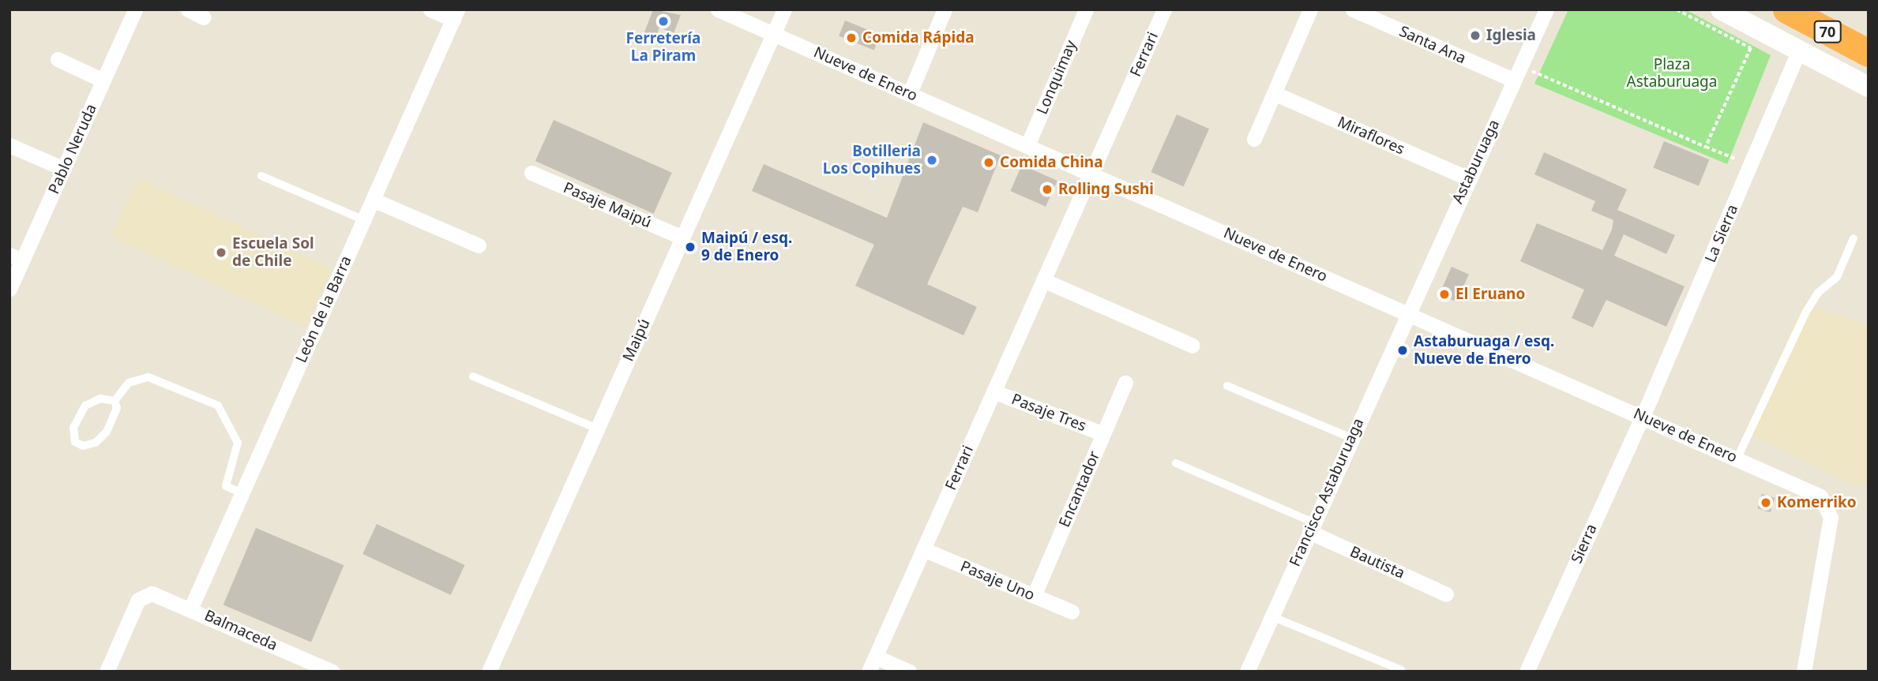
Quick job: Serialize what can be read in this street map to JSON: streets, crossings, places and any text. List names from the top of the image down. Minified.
{"streets":{"highway":["70"],"street":["Santa Ana","Ferrari","Nueve de Enero","Lonquimay","Miraflores","Pablo Neruda","Astaburuaga","Pasaje Maipú","La Sierra","León de la Barra","Maipú","Pasaje Tres","Encantador","Francisco Astaburuaga","Sierra","Bautista","Pasaje Uno","Balmaceda"]},"crossings":[["Santa Ana","Astaburuaga"],["Ferrari","Nueve de Enero"],["Ferrari","Pasaje Tres"],["Ferrari","Pasaje Uno"],["Nueve de Enero","Lonquimay"],["Nueve de Enero","Astaburuaga"],["Nueve de Enero","La Sierra"],["Nueve de Enero","Maipú"],["Nueve de Enero","Francisco Astaburuaga"],["Nueve de Enero","Sierra"],["Miraflores","Astaburuaga"],["Astaburuaga","Francisco Astaburuaga"],["Pasaje Maipú","Maipú"],["La Sierra","Sierra"],["León de la Barra","Balmaceda"],["Pasaje Tres","Encantador"],["Encantador","Pasaje Uno"],["Francisco Astaburuaga","Bautista"]],"parks":["Plaza Astaburuaga"],"places":["Ferretería La Piram","Iglesia","Comida Rápida","Botilleria Los Copihues","Comida China","Rolling Sushi","Maipú / esq. 9 de Enero","Escuela Sol de Chile","El Eruano","Astaburuaga / esq. Nueve de Enero","Komerriko"]}
